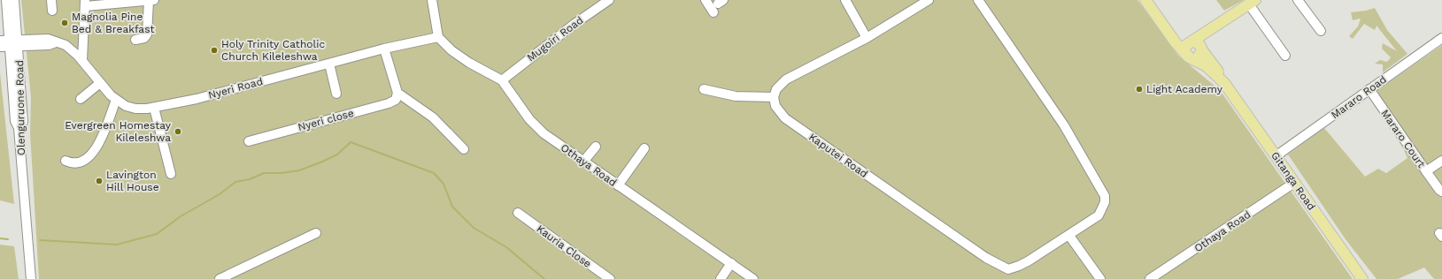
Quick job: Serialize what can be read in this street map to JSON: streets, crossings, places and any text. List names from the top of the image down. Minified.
{"streets":{"main road":["Gitanga Road"],"street":["Mugoiri Road","Nyeri Road","Mararo Road","Olenguruone Road","Nyeri close","Mararo Court","Kaputei Road","Othaya Road","Kauria Close"]},"crossings":[["Mugoiri Road","Othaya Road"],["Nyeri Road","Olenguruone Road"],["Nyeri Road","Othaya Road"],["Mararo Road","Mararo Court"],["Mararo Road","Gitanga Road"],["Othaya Road","Gitanga Road"]],"places":["Magnolia Pine Bed & Breakfast","Holy Trinity Catholic Church Kileleshwa","Light Academy","Evergreen Homestay Kileleshwa","Lavington Hill House"]}
